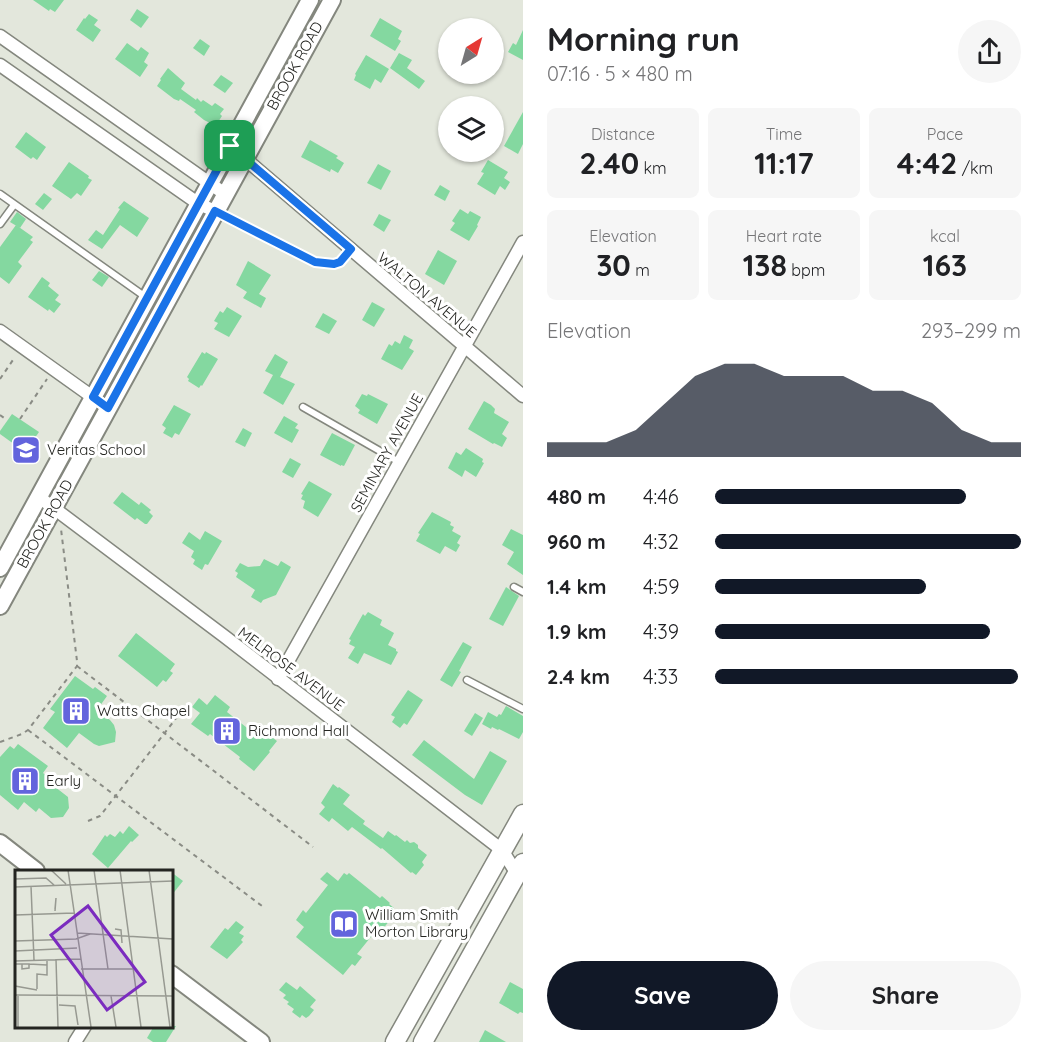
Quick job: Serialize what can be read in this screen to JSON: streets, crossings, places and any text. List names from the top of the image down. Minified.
{"streets":{"main road":["BROOK ROAD"],"street":["WALTON AVENUE","SEMINARY AVENUE","MELROSE AVENUE"]},"crossings":[["BROOK ROAD","WALTON AVENUE"],["BROOK ROAD","MELROSE AVENUE"],["WALTON AVENUE","SEMINARY AVENUE"],["SEMINARY AVENUE","MELROSE AVENUE"]],"places":{"school or university":["Veritas School"],"building":["Watts Chapel","Richmond Hall","Early"],"library":["William Smith Morton Library"]},"north":"top right","page":{"heading":["Morning run","07:16 · 5 × 480 m"],"stats":[["Distance","2.40 km"],["Time","11:17"],["Pace","4:42 /km"],["Elevation","30 m"],["Heart rate","138 bpm"],["kcal","163"]],"chart":["Elevation","293–299 m"],"list":[{"name":"480 m","note":"4:46"},{"name":"960 m","note":"4:32"},{"name":"1.4 km","note":"4:59"},{"name":"1.9 km","note":"4:39"},{"name":"2.4 km","note":"4:33"}],"buttons":["Save","Share"]}}
